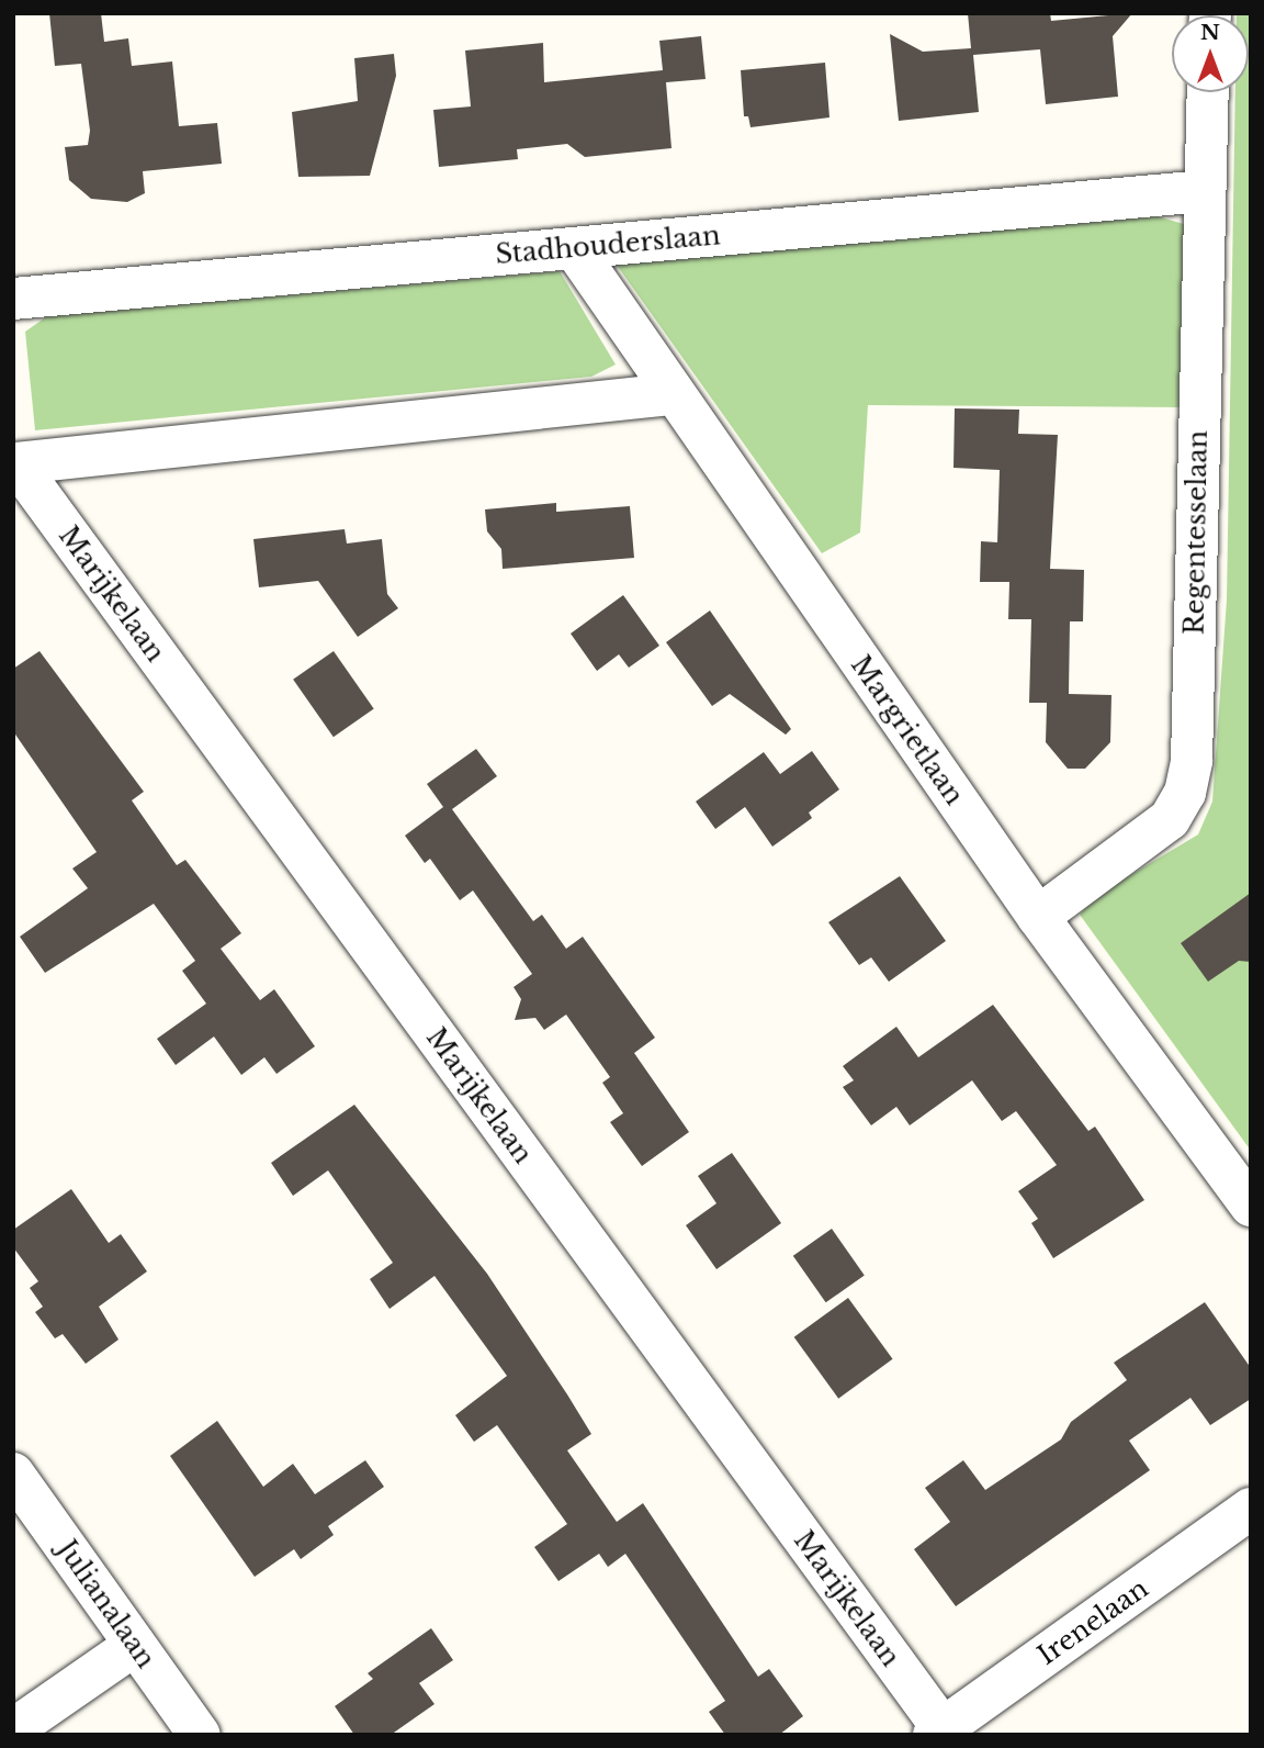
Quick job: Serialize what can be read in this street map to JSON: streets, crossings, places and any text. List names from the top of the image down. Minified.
{"streets":{"street":["Stadhouderslaan","Regentesselaan","Marijkelaan","Margrietlaan","Julianalaan","Irenelaan"]},"crossings":[["Stadhouderslaan","Regentesselaan"],["Stadhouderslaan","Margrietlaan"],["Regentesselaan","Margrietlaan"],["Marijkelaan","Irenelaan"]],"north":"top"}
